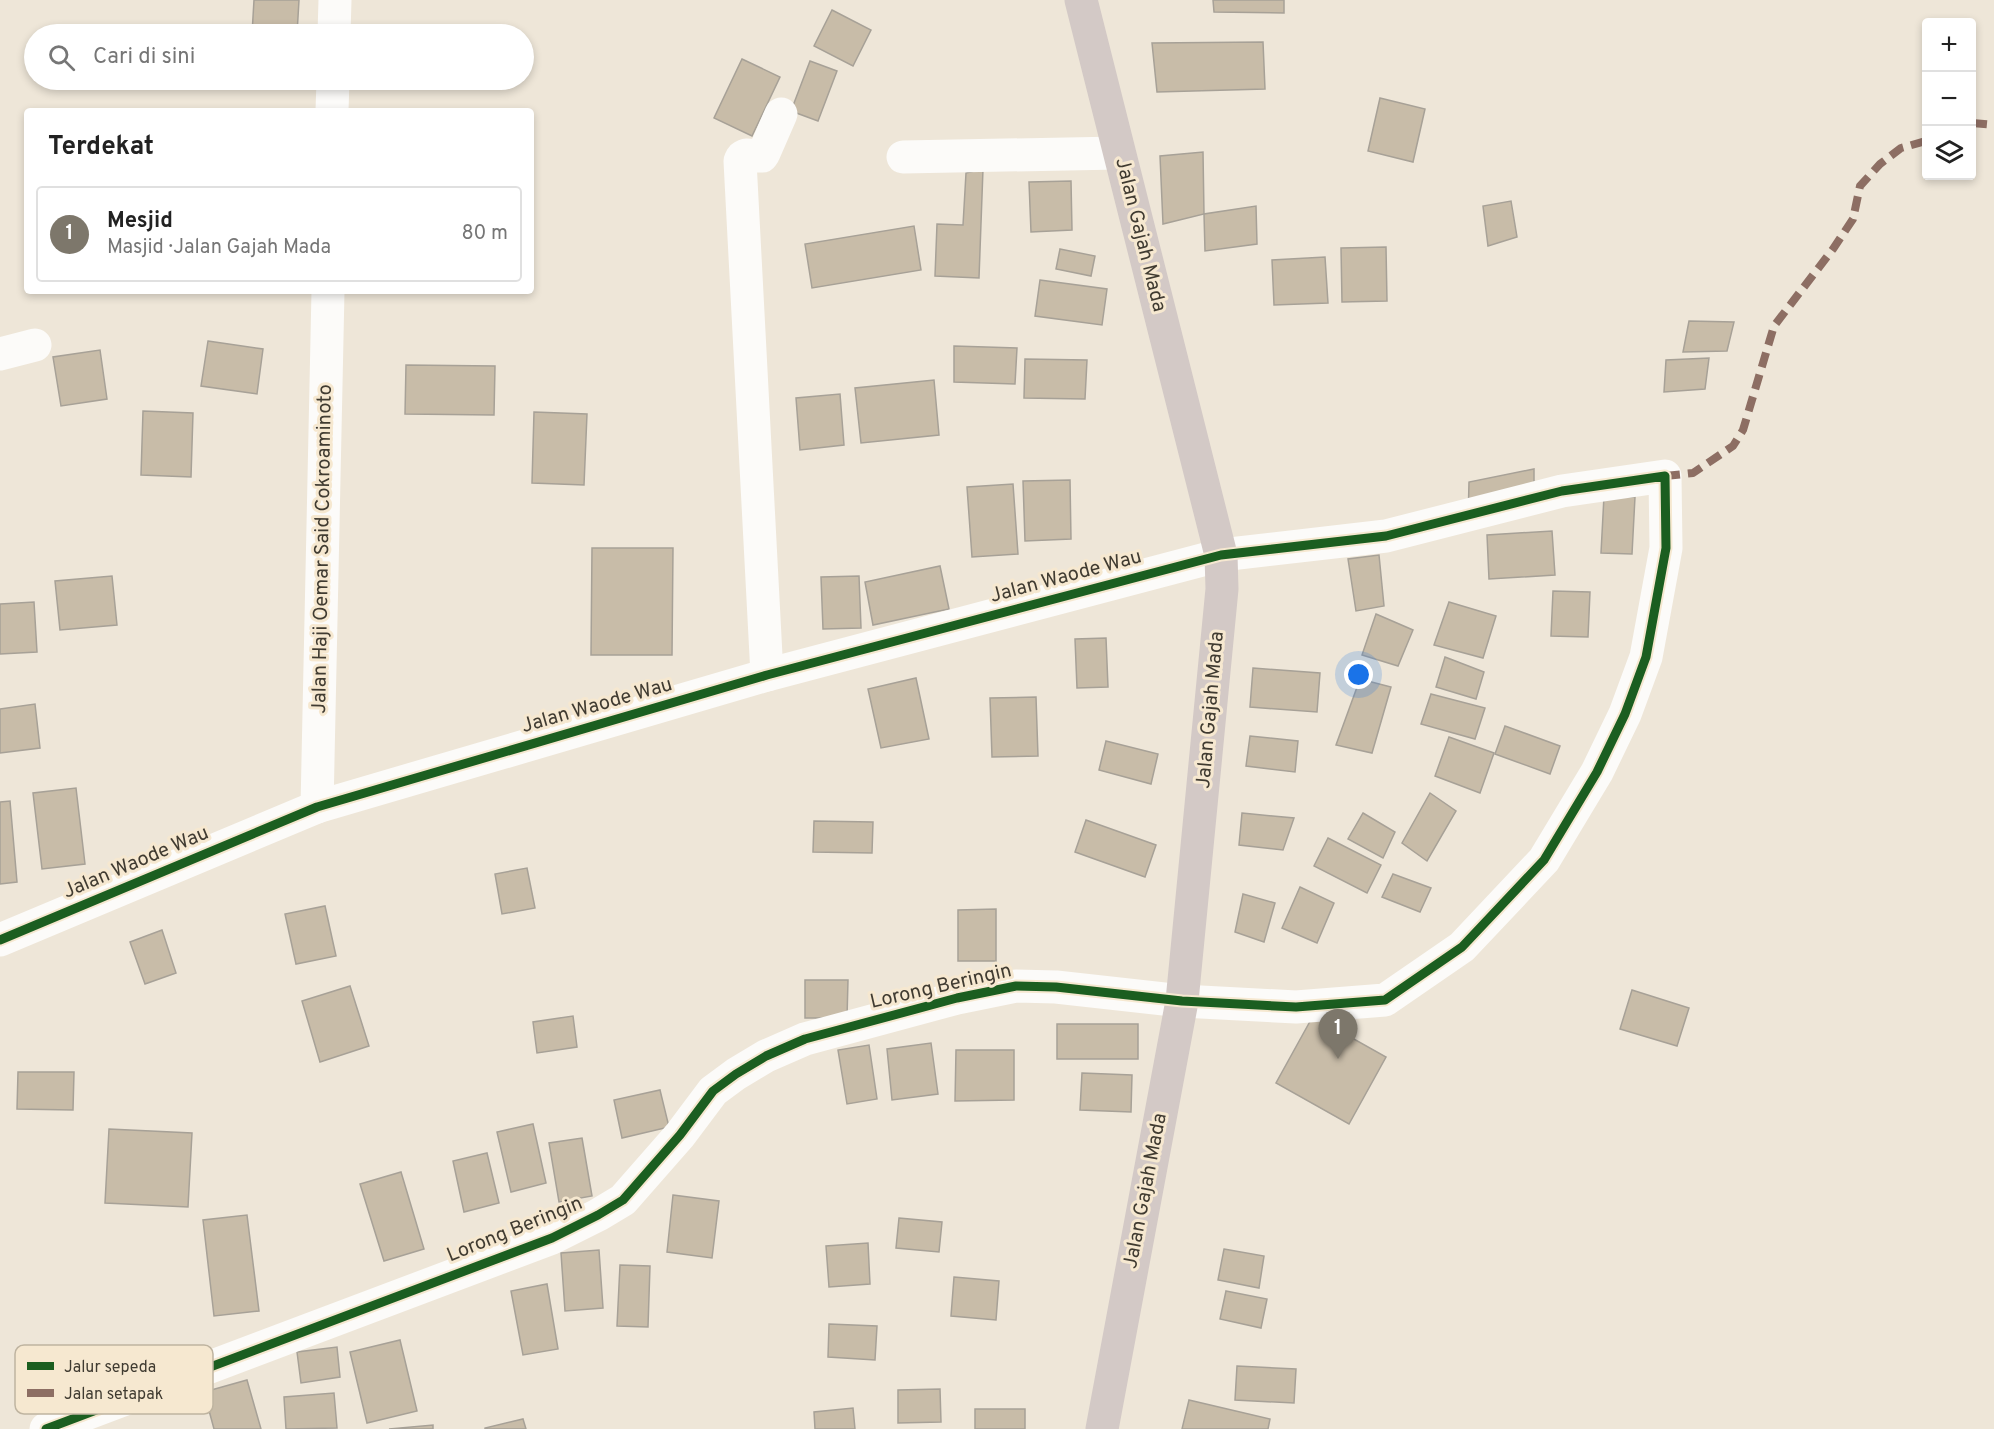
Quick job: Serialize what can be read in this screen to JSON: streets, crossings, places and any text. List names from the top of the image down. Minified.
{"streets":{"highway":["Jalan Gajah Mada"],"street":["Jalan Haji Oemar Said Cokroaminoto","Jalan Waode Wau","Lorong Beringin"]},"crossings":[["Jalan Gajah Mada","Jalan Waode Wau"],["Jalan Gajah Mada","Lorong Beringin"],["Jalan Haji Oemar Said Cokroaminoto","Jalan Waode Wau"],["Jalan Waode Wau","Lorong Beringin"]],"legend":["Jalur sepeda","Jalan setapak"],"page":{"map_buttons":["+","−"],"search":"Cari di sini","heading":"Terdekat","list":[{"mark":"1","name":"Mesjid","note":"Masjid · Jalan Gajah Mada","value":"80 m"}],"pins":"1"}}
